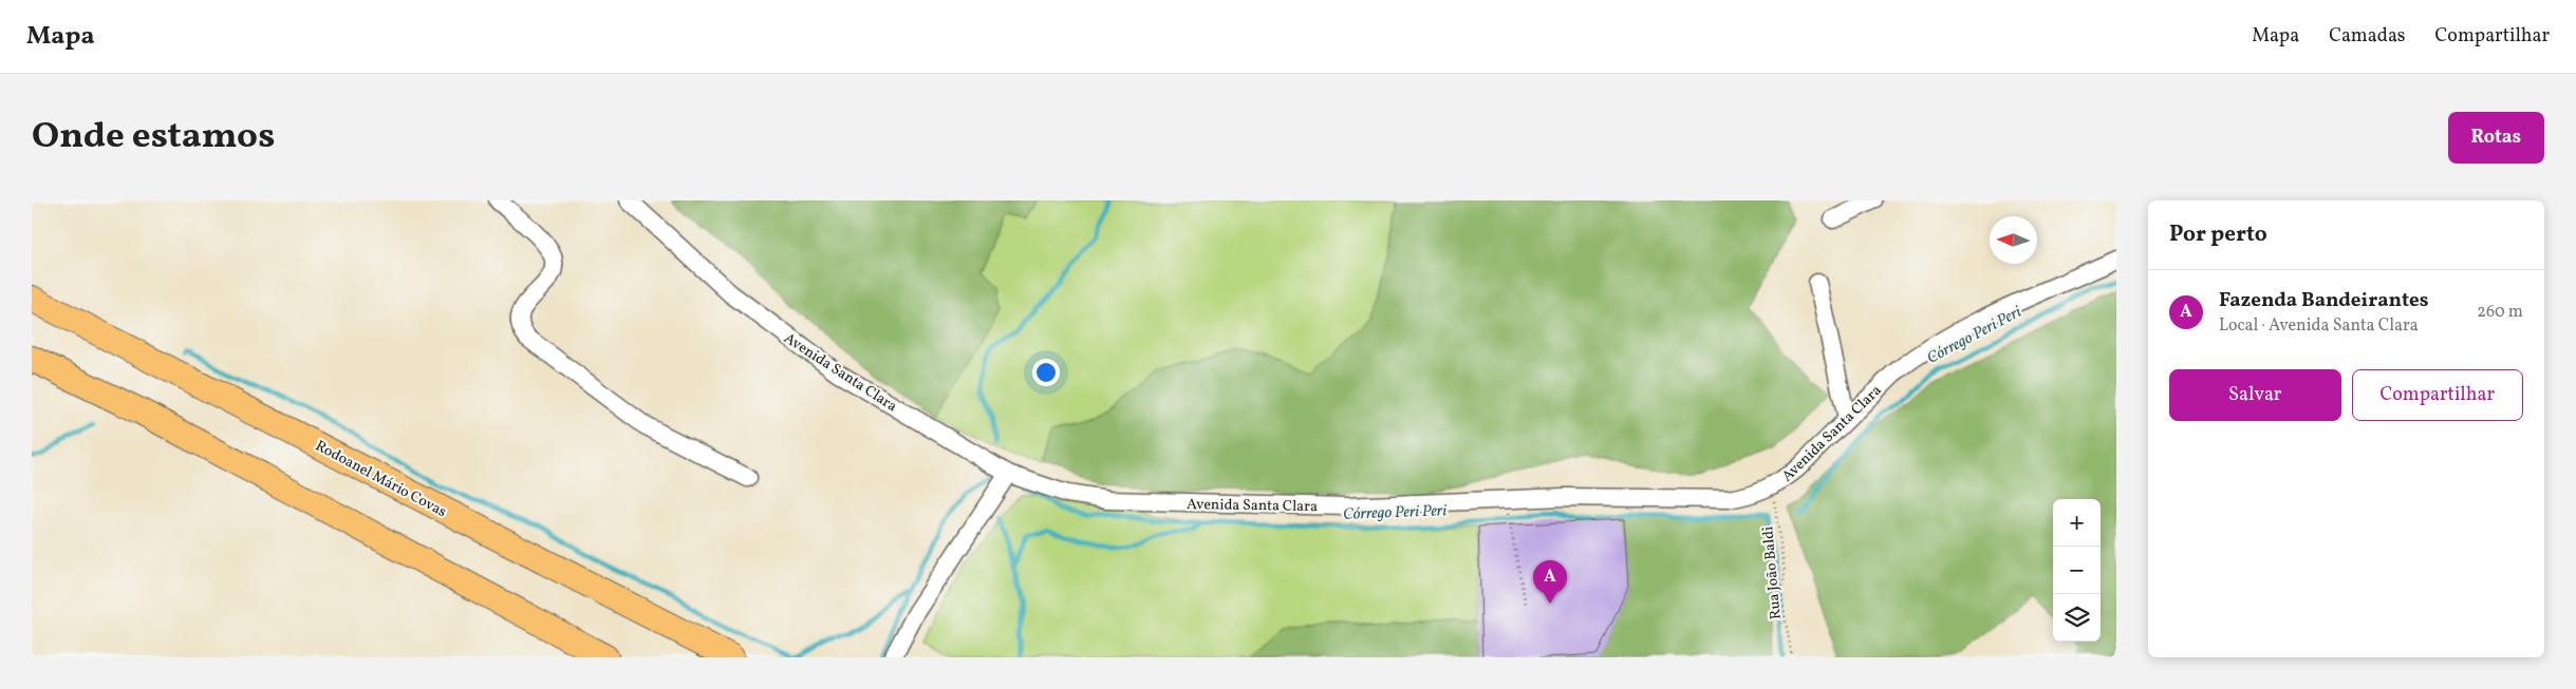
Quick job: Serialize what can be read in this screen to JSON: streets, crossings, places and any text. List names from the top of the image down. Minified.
{"streets":{"highway":["Rodoanel Mário Covas"],"street":["Avenida Santa Clara"],"path":["Rua João Baldi"]},"crossings":[["Avenida Santa Clara","Rua João Baldi"]],"water":["Córrego Peri Peri"],"north":"left","page":{"header":"Mapa","nav":["Mapa","Camadas","Compartilhar"],"title":"Onde estamos","buttons":["Rotas",["Salvar","Compartilhar"]],"heading":"Por perto","list":[{"mark":"A","name":"Fazenda Bandeirantes","note":"Local · Avenida Santa Clara","value":"260 m"}],"map_buttons":["+","−"],"pins":"A"}}
